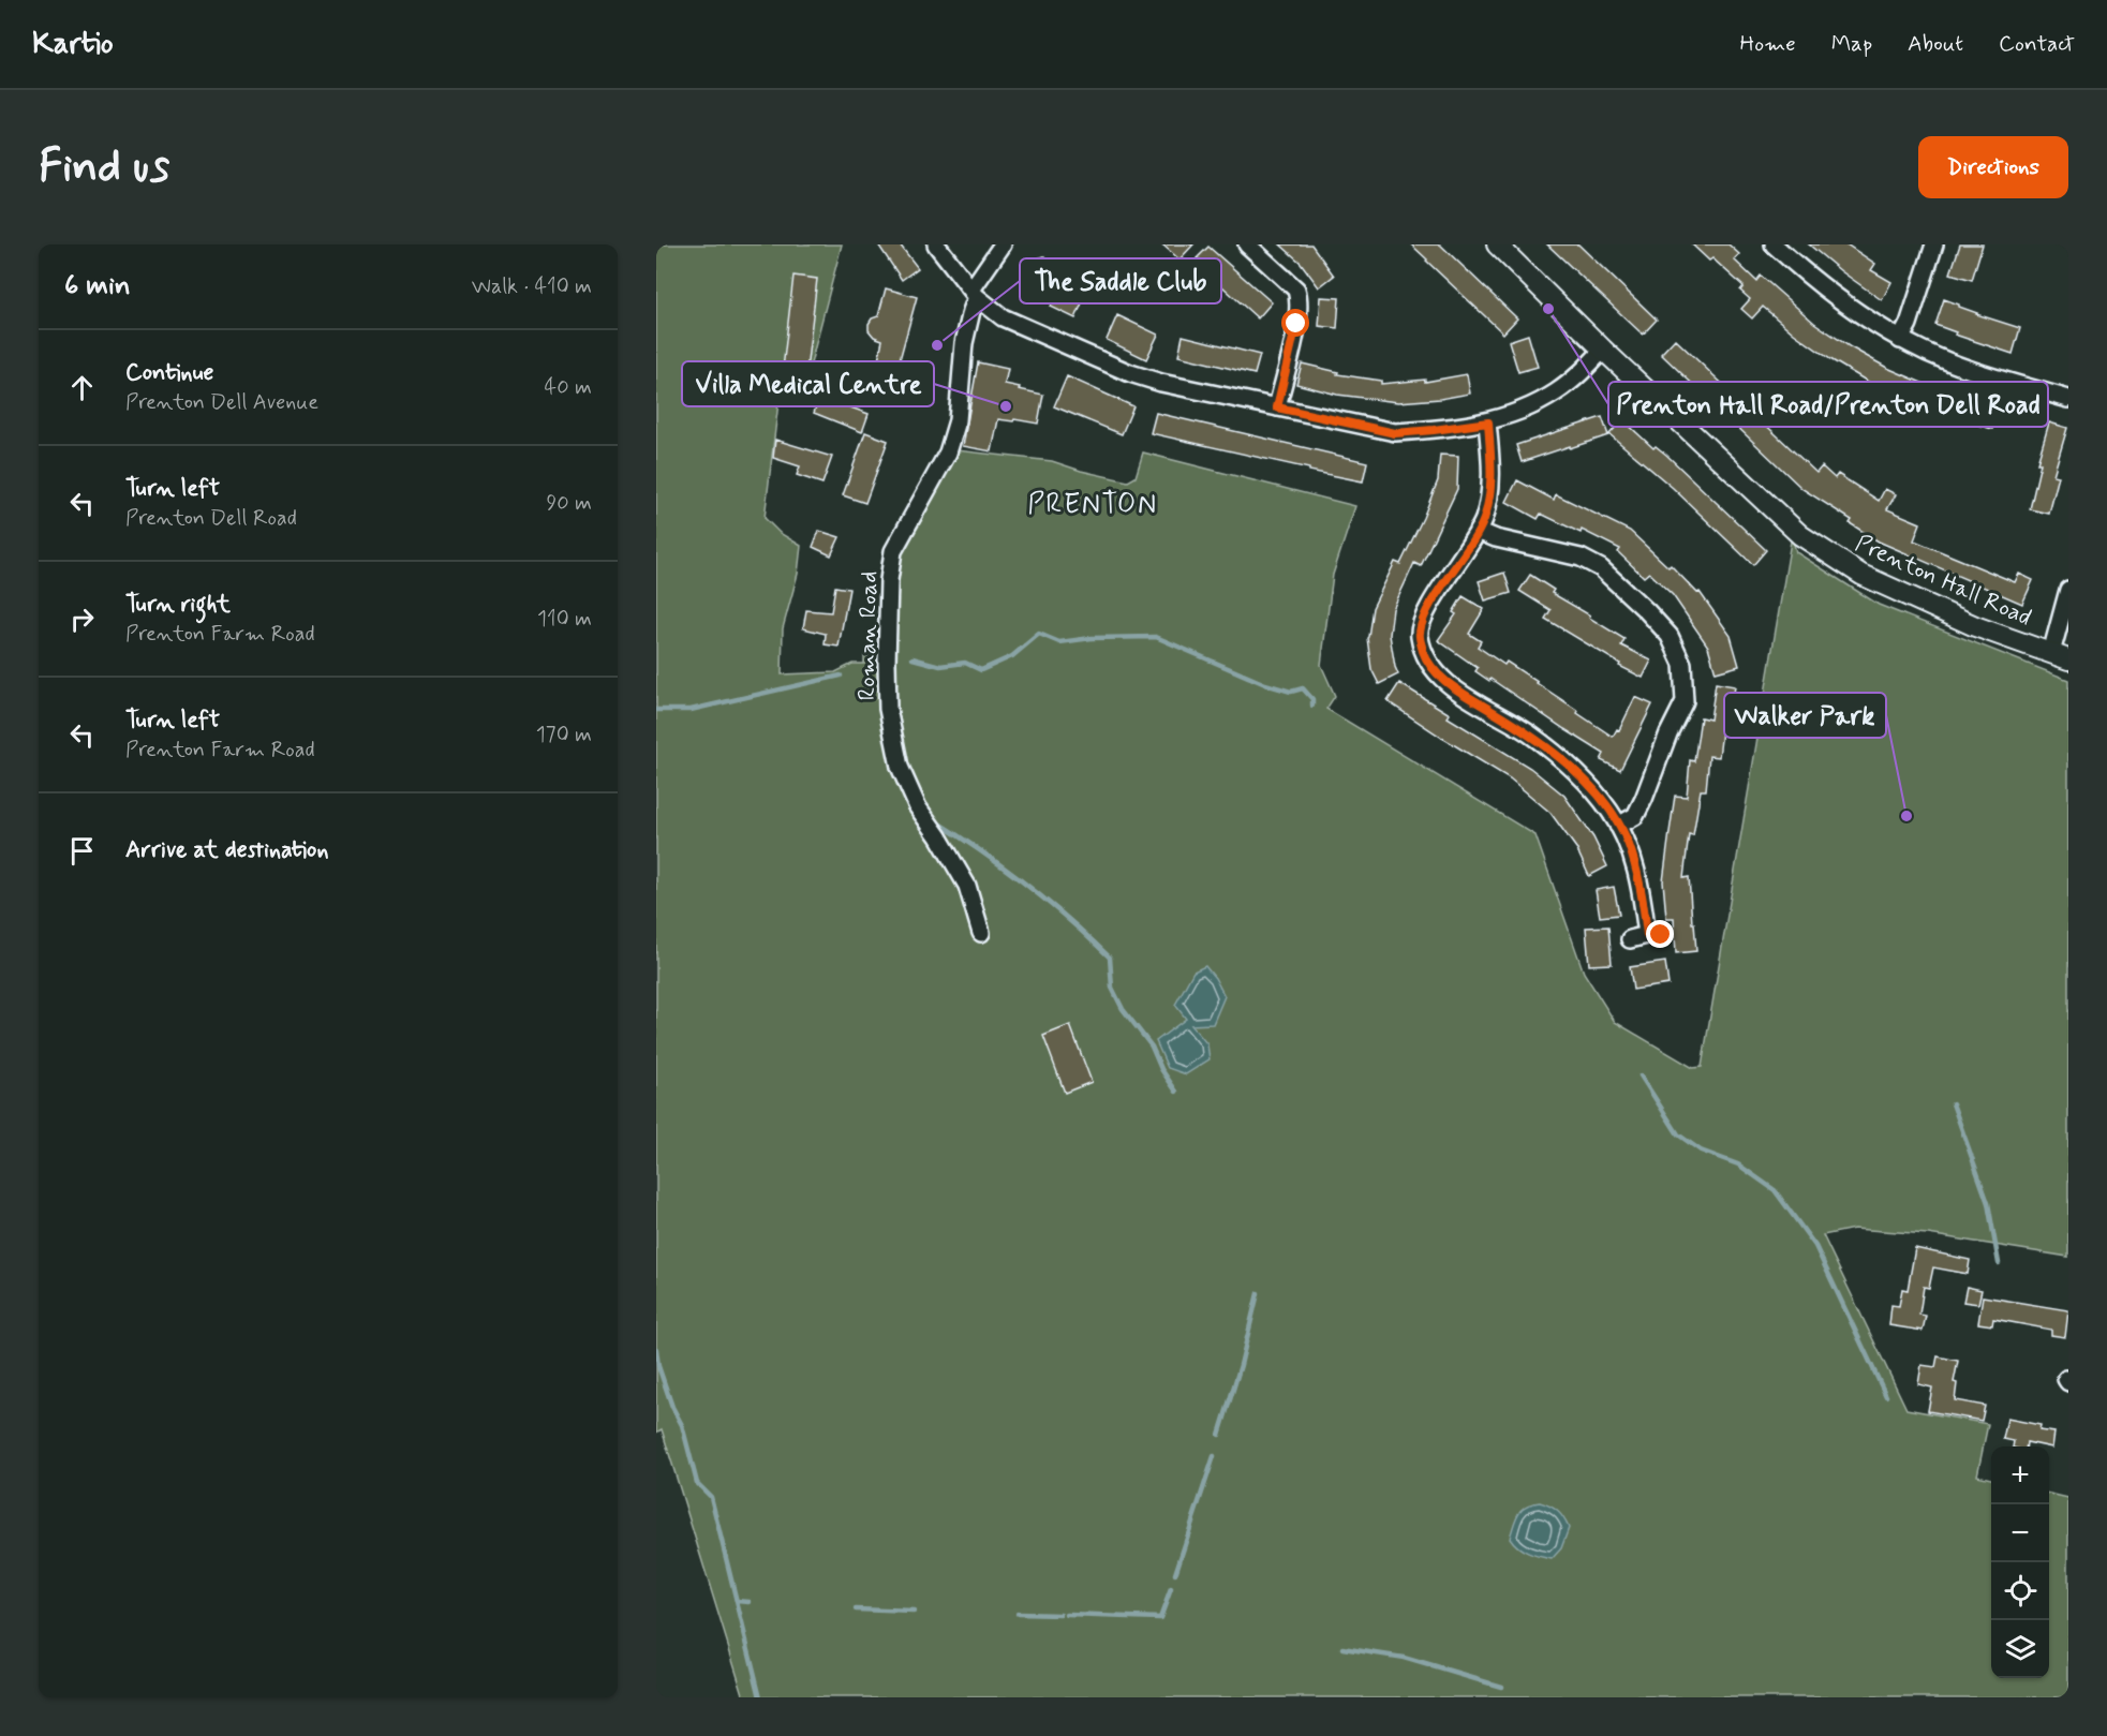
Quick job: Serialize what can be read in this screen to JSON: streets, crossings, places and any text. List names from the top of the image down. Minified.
{"streets":{"street":["Prenton Hall Road","Roman Road"]},"districts":["PRENTON"],"places":["Prenton Hall Road/Prenton Dell Road","The Saddle Club","Villa Medical Centre","Walker Park"],"page":{"header":"Kartio","nav":["Home","Map","About","Contact"],"buttons":"Directions","title":"Find us","heading":["6 min","Walk · 410 m"],"list":[["Continue","Prenton Dell Avenue","40 m"],["Turn left","Prenton Dell Road","90 m"],["Turn right","Prenton Farm Road","110 m"],["Turn left","Prenton Farm Road","170 m"],"Arrive at destination"],"map_buttons":["+","−"]}}
